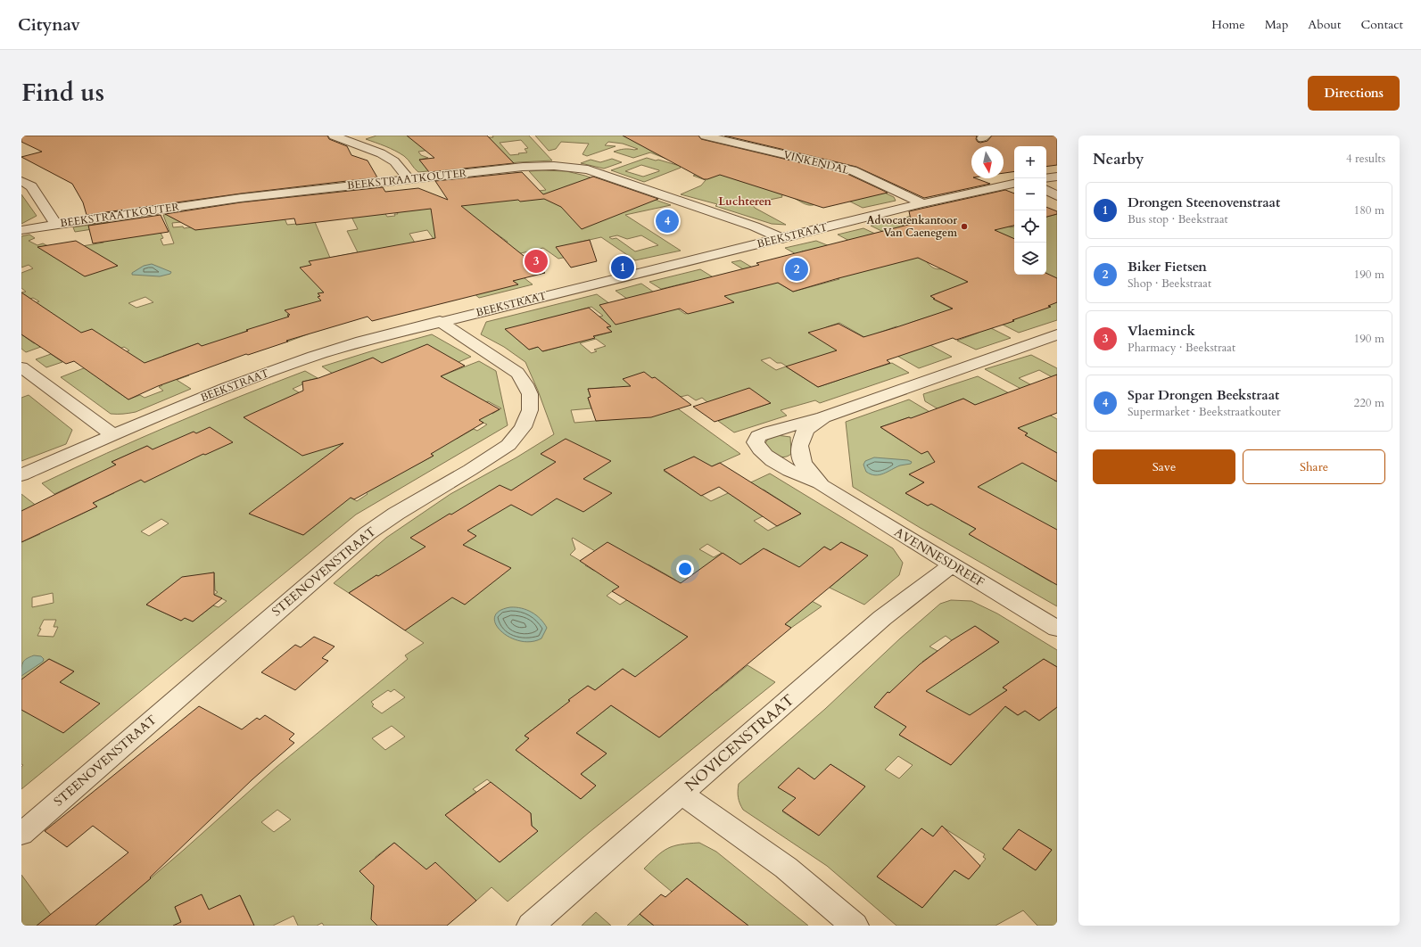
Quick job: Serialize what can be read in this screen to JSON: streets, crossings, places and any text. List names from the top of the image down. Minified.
{"streets":{"street":["VINKENDAL","BEEKSTRAATKOUTER","BEEKSTRAAT","AVENNESDREEF","STEENOVENSTRAAT","NOVICENSTRAAT"]},"crossings":[["VINKENDAL","BEEKSTRAAT"],["BEEKSTRAATKOUTER","BEEKSTRAAT"],["BEEKSTRAAT","STEENOVENSTRAAT"],["AVENNESDREEF","NOVICENSTRAAT"]],"districts":["Luchteren"],"places":["Advocatenkantoor Van Caenegem"],"north":"bottom","page":{"header":"Citynav","nav":["Home","Map","About","Contact"],"title":"Find us","buttons":["Directions",["Save","Share"]],"heading":["Nearby","4 results"],"map_buttons":["+","−"],"list":[{"mark":"1","name":"Drongen Steenovenstraat","note":"Bus stop · Beekstraat","value":"180 m"},{"mark":"2","name":"Biker Fietsen","note":"Shop · Beekstraat","value":"190 m"},{"mark":"3","name":"Vlaeminck","note":"Pharmacy · Beekstraat","value":"190 m"},{"mark":"4","name":"Spar Drongen Beekstraat","note":"Supermarket · Beekstraatkouter","value":"220 m"}],"pins":["4","3","1","2"]}}
